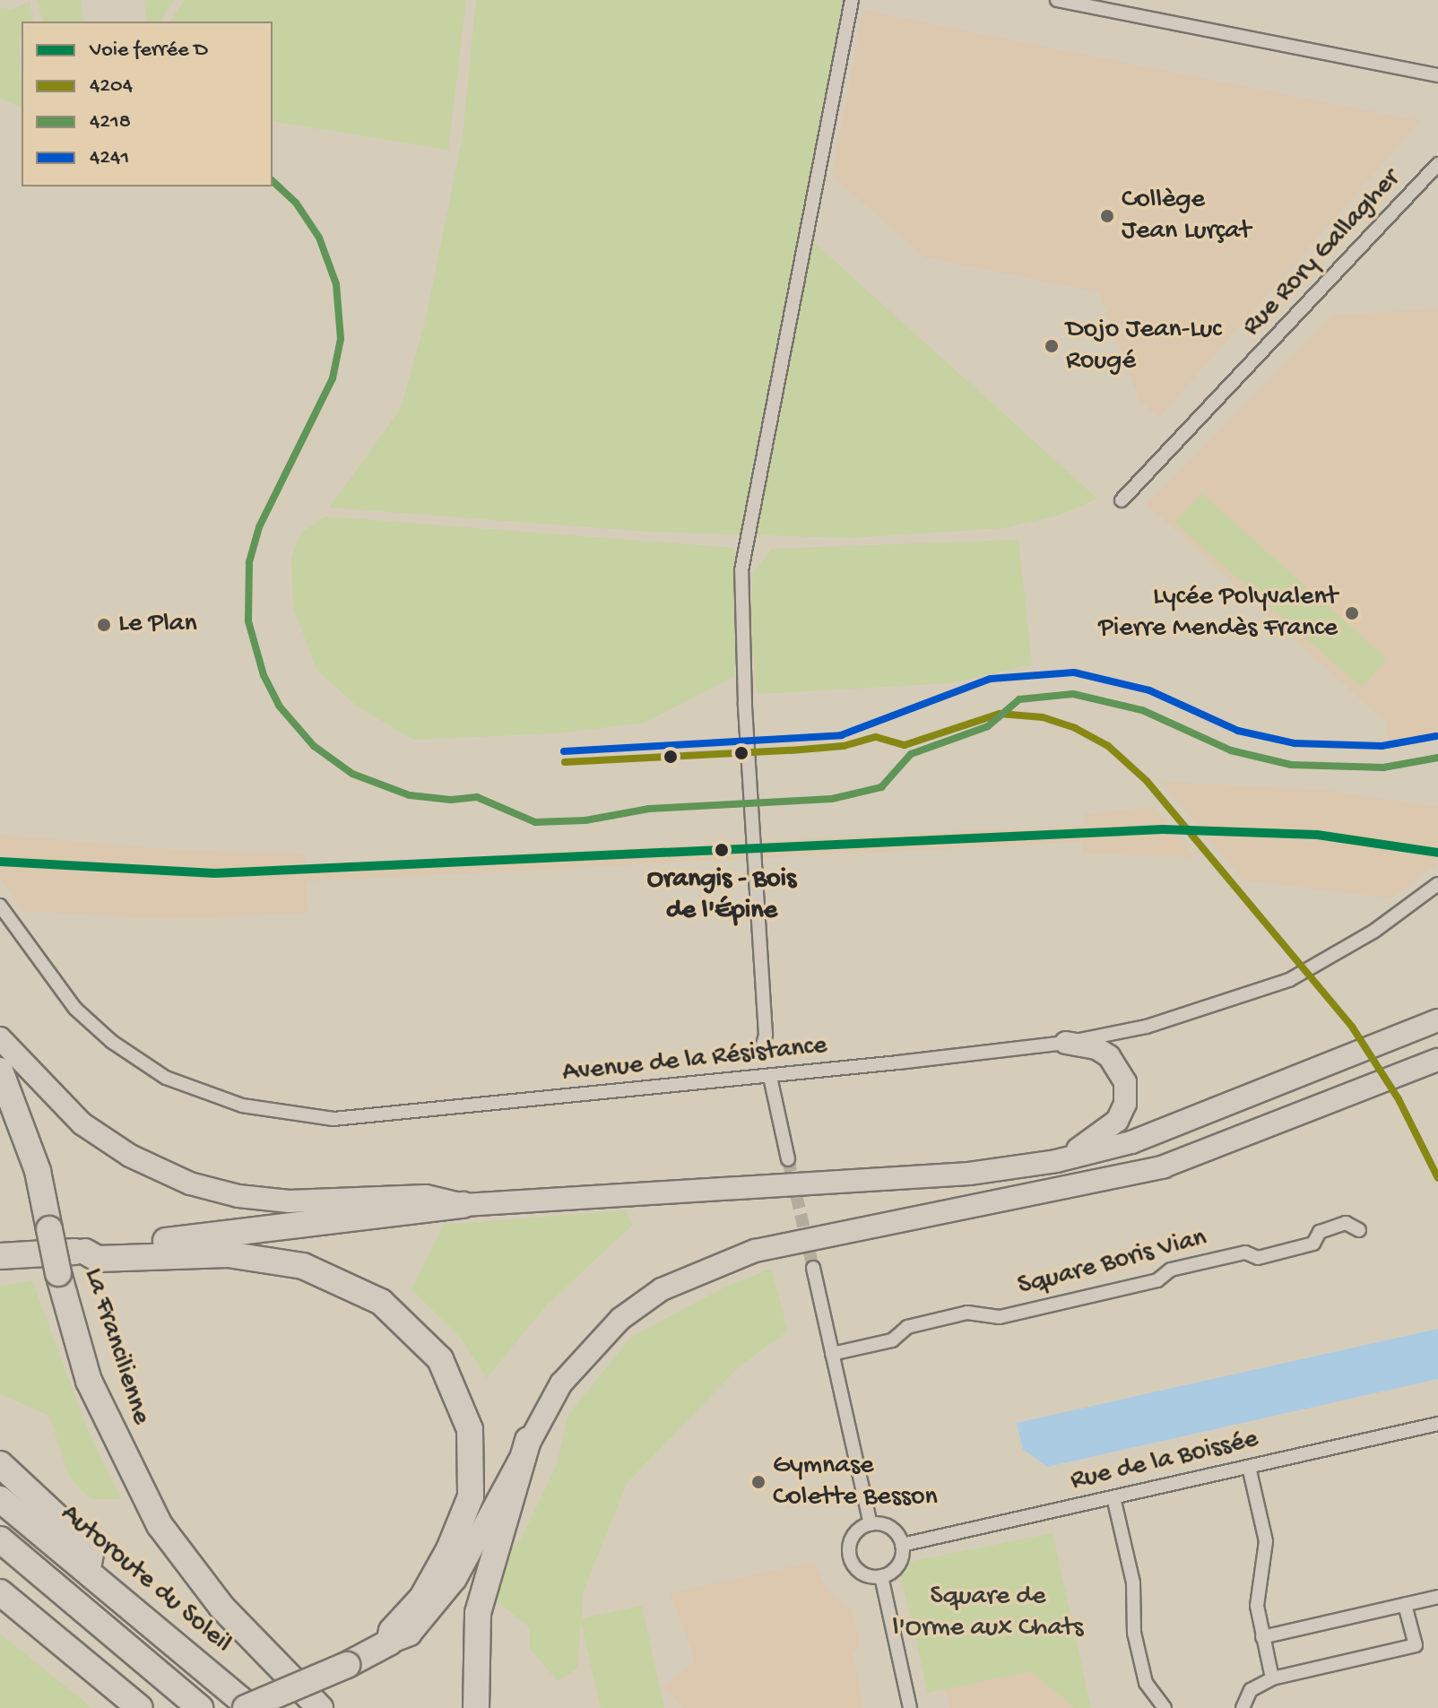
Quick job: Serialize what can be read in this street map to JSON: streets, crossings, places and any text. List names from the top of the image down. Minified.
{"streets":{"highway":["La Francilienne","Autoroute du Soleil"],"street":["Rue Rory Gallagher","Avenue de la Résistance","Square Boris Vian","Rue de la Boissée"]},"parks":["Square de l'Orme aux Chats"],"places":["Collège Jean Lurçat","Dojo Jean-Luc Rougé","Lycée Polyvalent Pierre Mendès France","Le Plan","Orangis - Bois de l'Épine","Gymnase Colette Besson"],"lines":["transit line 4218","transit line 4241","transit line 4204","rail line D"],"legend":["Voie ferrée D","4204","4218","4241"]}
